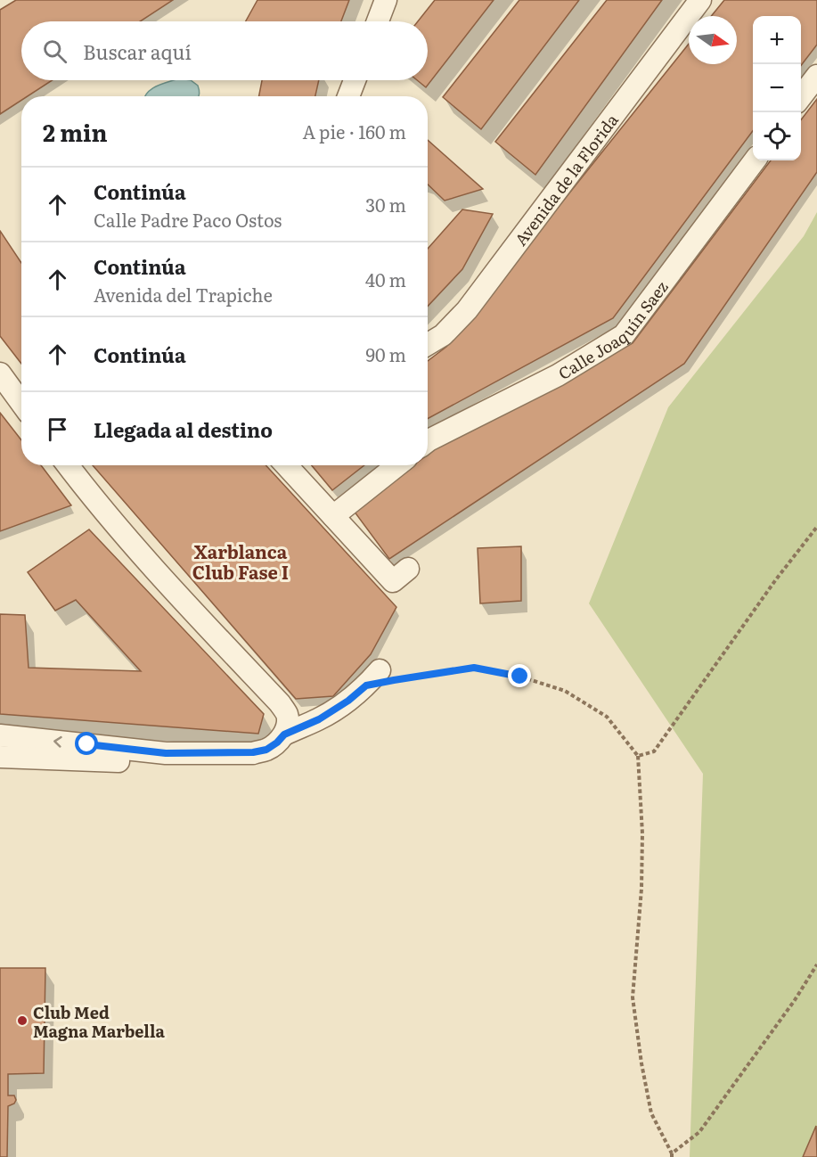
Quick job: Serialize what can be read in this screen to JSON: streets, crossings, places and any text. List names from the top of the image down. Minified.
{"streets":{"street":["Avenida de la Florida","Calle Joaquín Saez"]},"districts":["Xarblanca Club Fase I"],"places":["Club Med Magna Marbella"],"north":"right","page":{"map_buttons":["+","−"],"search":"Buscar aquí","heading":["2 min","A pie · 160 m"],"list":[["Continúa","Calle Padre Paco Ostos","30 m"],["Continúa","Avenida del Trapiche","40 m"],["Continúa","90 m"],"Llegada al destino"]}}
